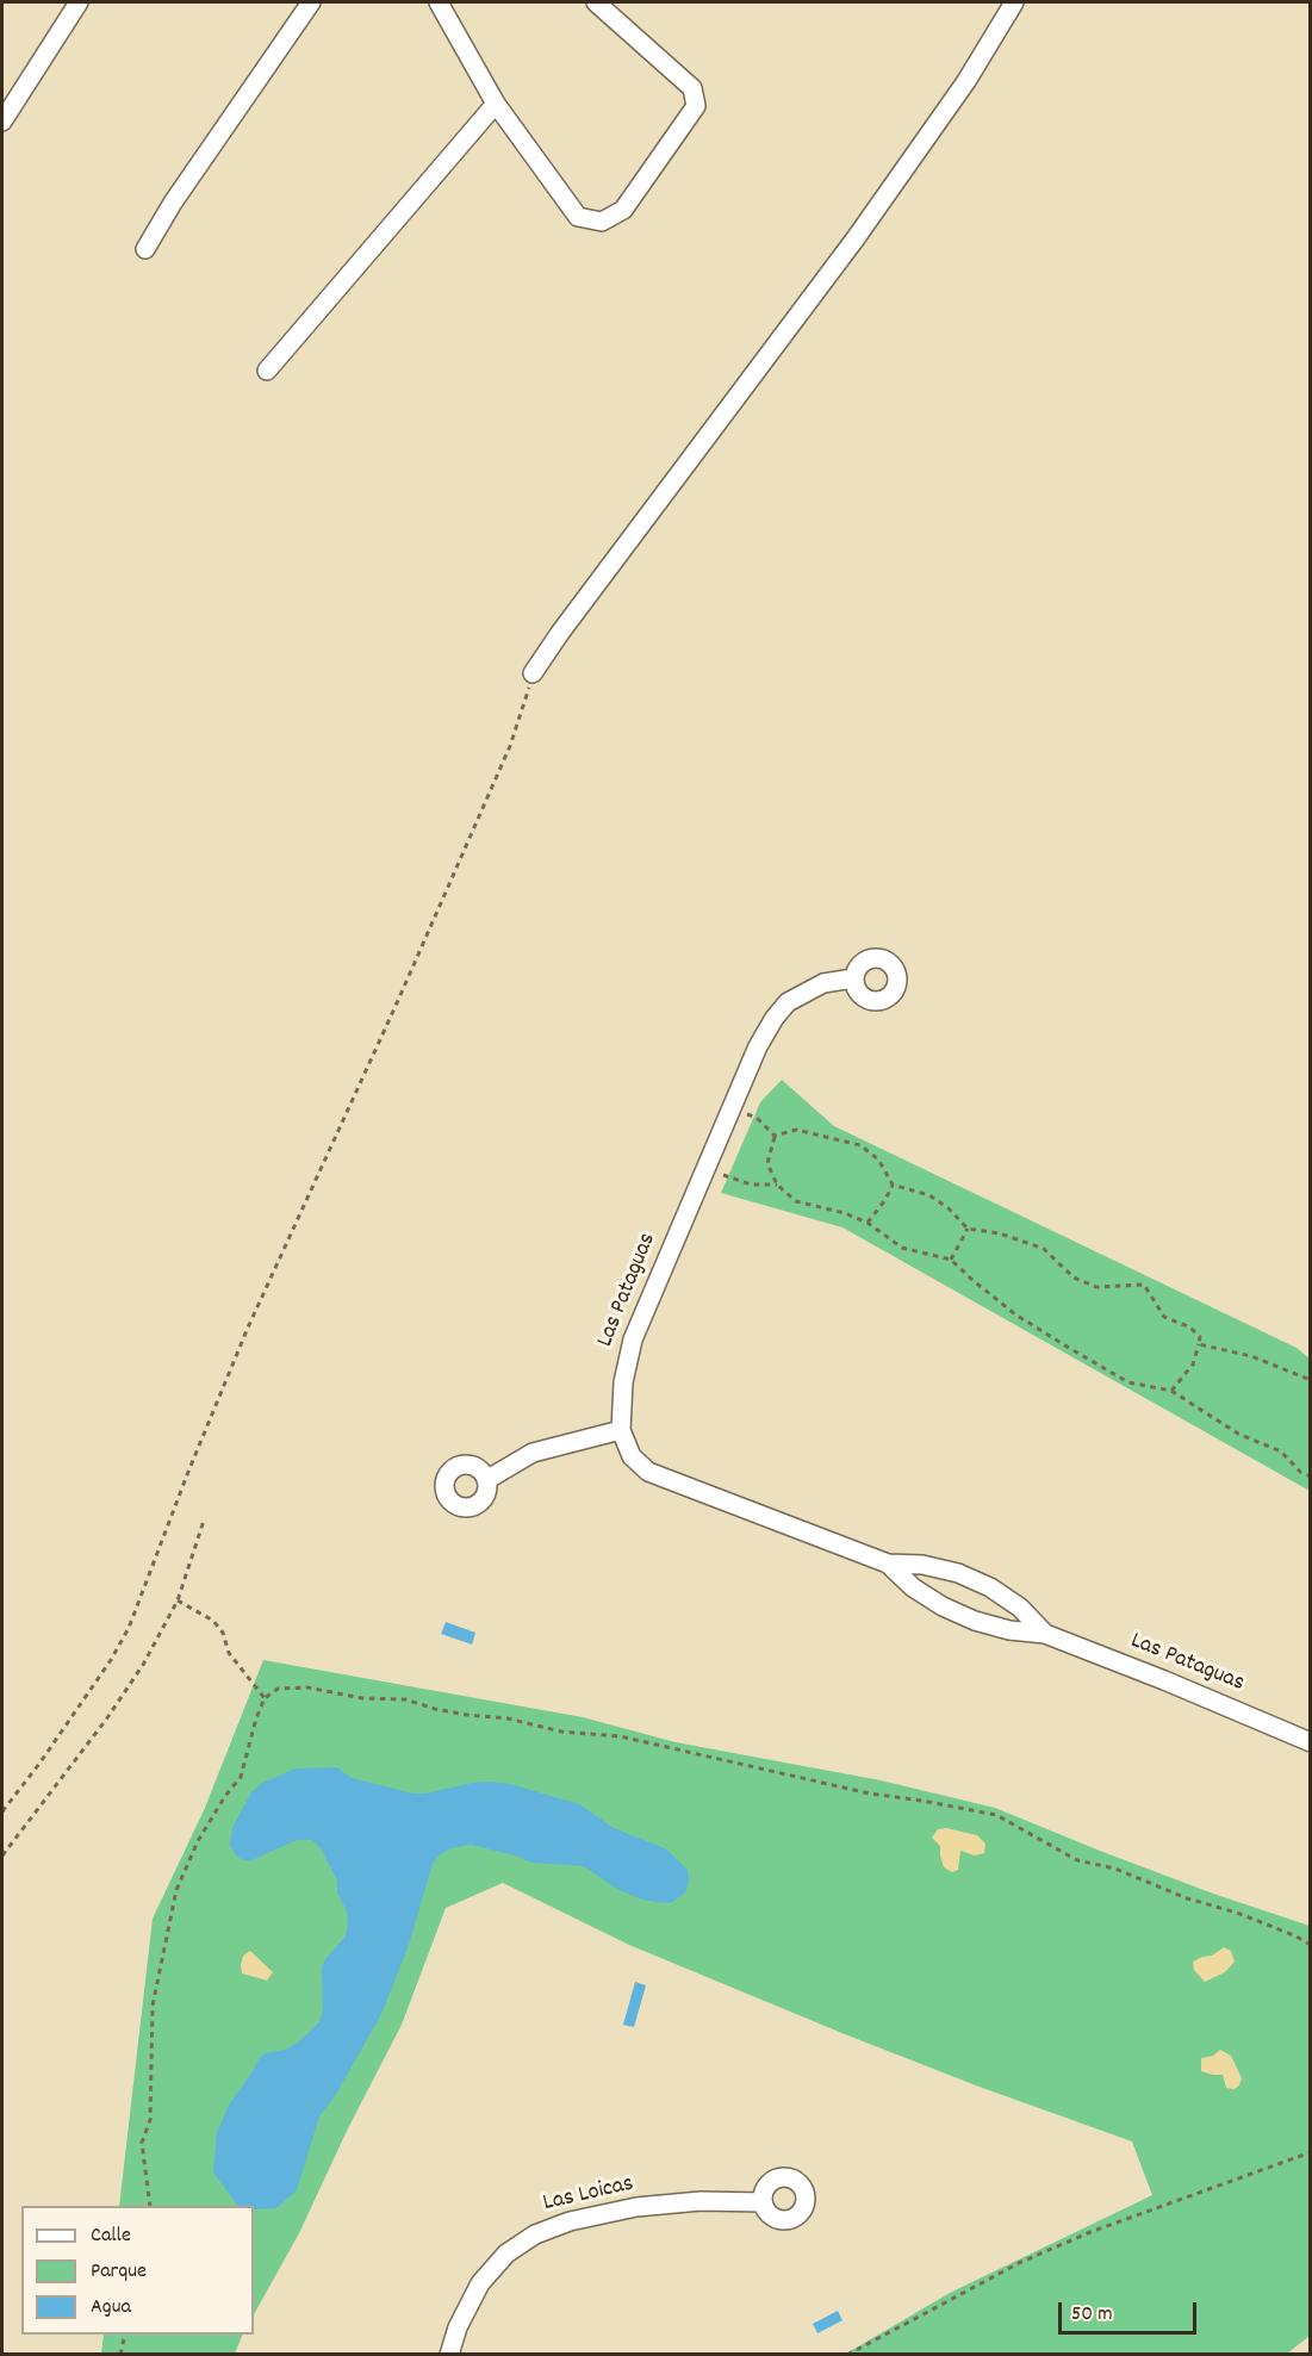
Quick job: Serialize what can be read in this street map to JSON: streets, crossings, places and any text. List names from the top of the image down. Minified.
{"streets":{"street":["Las Pataguas","Las Loicas"]},"legend":["Calle","Parque","Agua"],"scale_bar":"50 m"}
